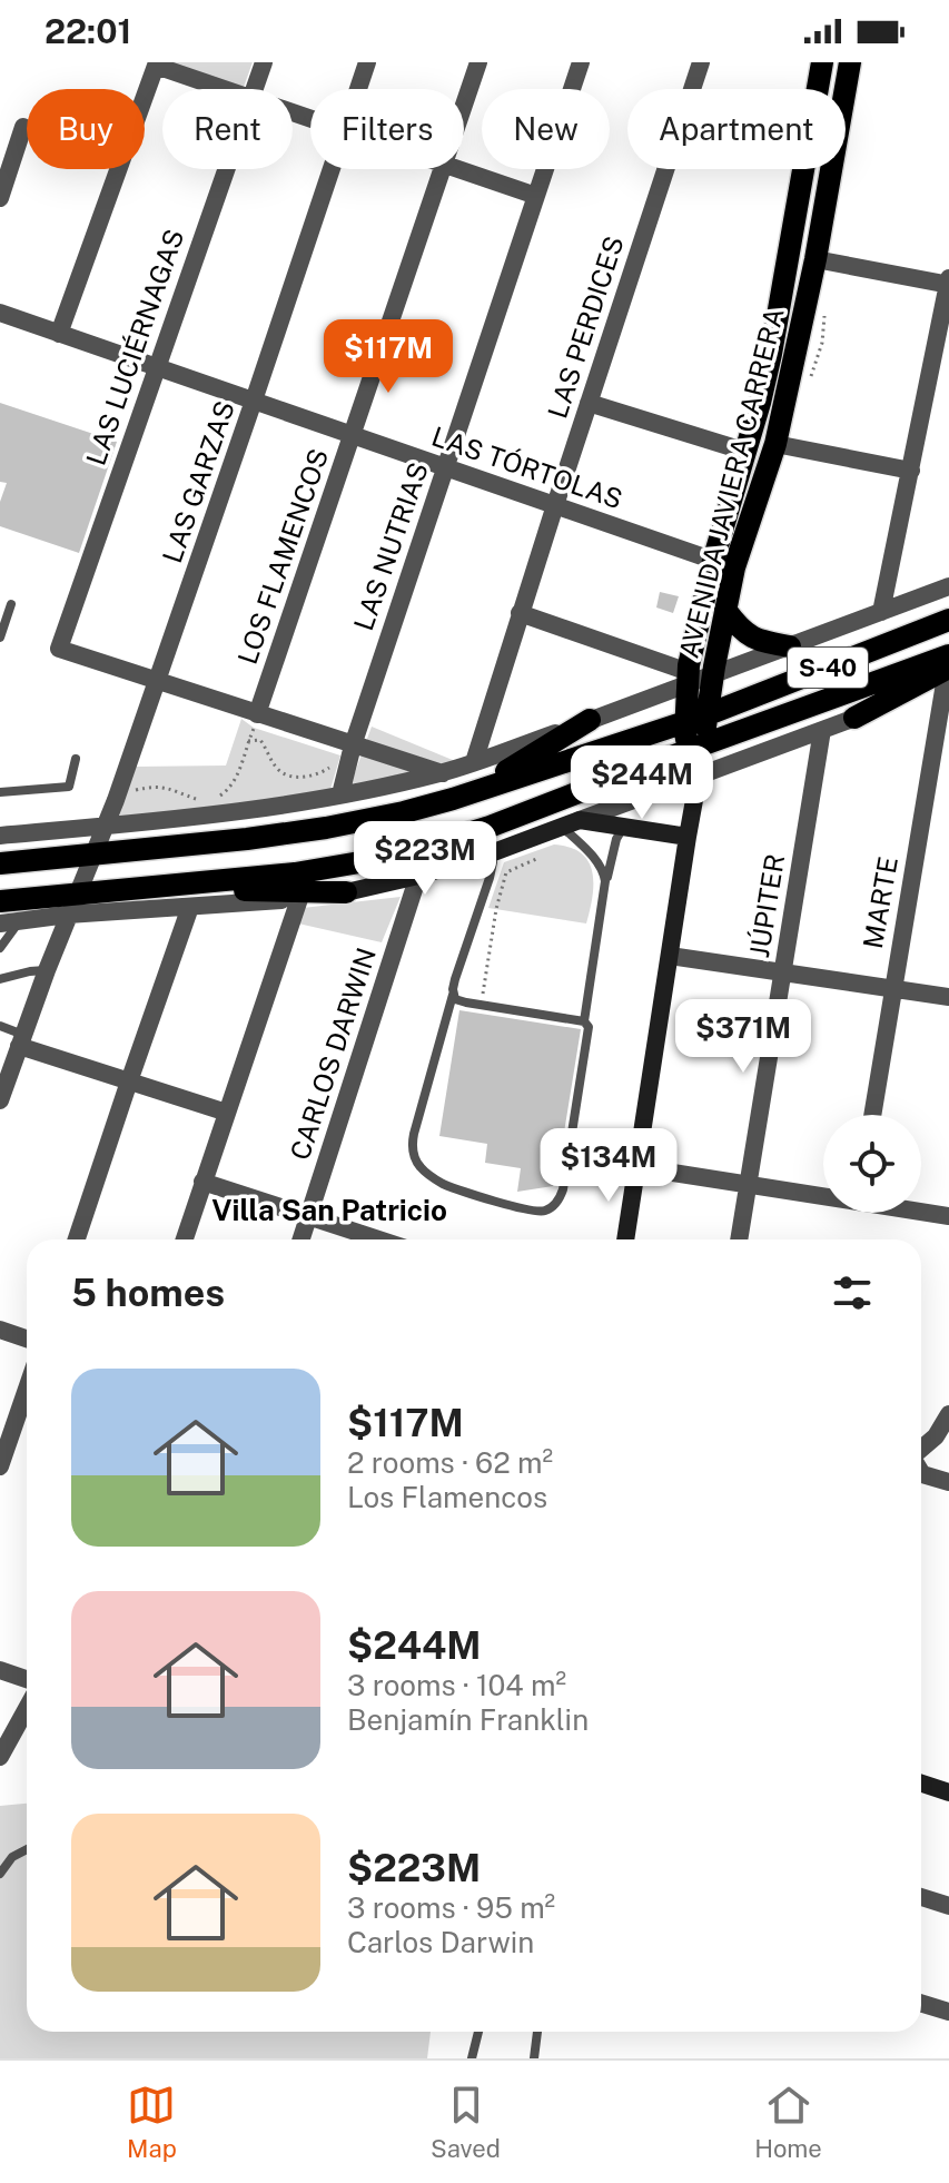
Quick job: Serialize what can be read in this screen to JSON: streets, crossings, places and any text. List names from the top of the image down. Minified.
{"streets":{"main road":["AVENIDA JAVIERA CARRERA","S-40"],"street":["LAS PERDICES","LAS LUCIÉRNAGAS","LAS TÓRTOLAS","LAS GARZAS","LAS NUTRIAS","LOS FLAMENCOS","MARTE","JÚPITER","CARLOS DARWIN"]},"crossings":[["LAS PERDICES","LAS TÓRTOLAS"],["LAS LUCIÉRNAGAS","LAS TÓRTOLAS"],["LAS LUCIÉRNAGAS","LAS GARZAS"],["LAS TÓRTOLAS","LAS GARZAS"],["LAS TÓRTOLAS","AVENIDA JAVIERA CARRERA"],["LAS TÓRTOLAS","LAS NUTRIAS"],["LAS TÓRTOLAS","LOS FLAMENCOS"],["LAS GARZAS","S-40"],["AVENIDA JAVIERA CARRERA","S-40"]],"districts":["Villa San Patricio"],"page":{"status":"22:01","chip":["Buy","Rent","Filters","New","Apartment"],"price":["$117M","$244M","$223M","$371M","$134M"],"heading":"5 homes","list":[{"name":"$117M","note":"2 rooms · 62 m² · Los Flamencos"},{"name":"$244M","note":"3 rooms · 104 m² · Benjamín Franklin"},{"name":"$223M","note":"3 rooms · 95 m² · Carlos Darwin"}],"tabs":["Map","Saved","Home"]}}
